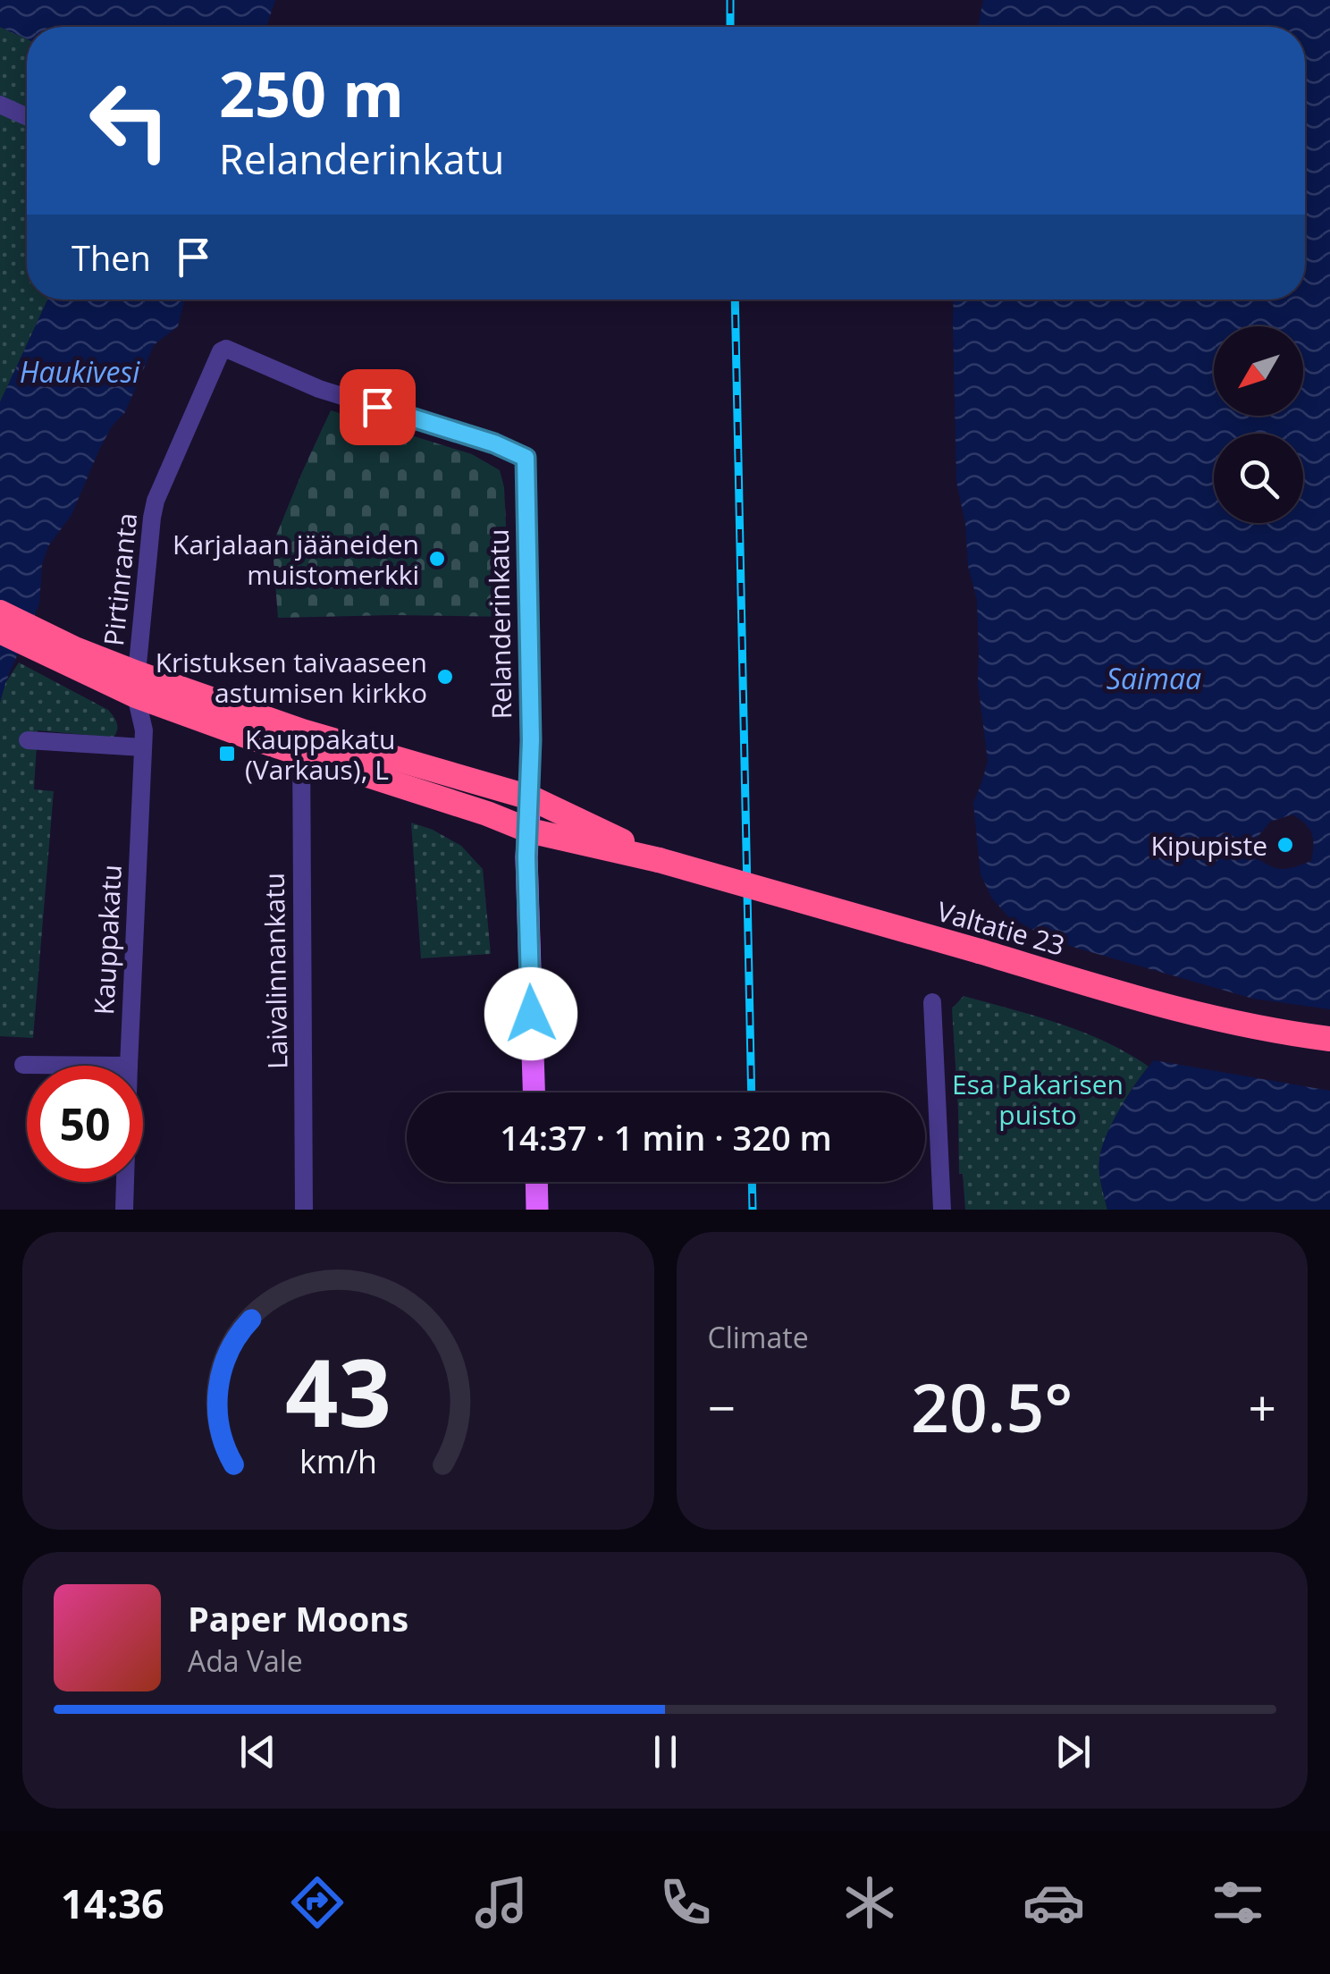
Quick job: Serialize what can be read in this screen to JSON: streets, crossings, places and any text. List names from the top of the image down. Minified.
{"streets":{"highway":["Valtatie 23"],"main road":["Relanderinkatu"],"street":["Pirtinranta","Kauppakatu","Laivalinnankatu"]},"crossings":[["Pirtinranta","Relanderinkatu"],["Pirtinranta","Kauppakatu"],["Relanderinkatu","Valtatie 23"],["Valtatie 23","Laivalinnankatu"]],"water":["Haukivesi","Saimaa"],"parks":["Esa Pakarisen puisto"],"places":{"other":["Karjalaan jääneiden muistomerkki","Kristuksen taivaaseen astumisen kirkko","Kipupiste"],"transit":["Kauppakatu (Varkaus), L"]},"north":"bottom left","page":{"turn":["250 m","Relanderinkatu"],"then":"Then","limit":"50","trip":"14:37 · 1 min · 320 m","tile":"Climate","heat":["−","20.5°","+"],"song":["Paper Moons","Ada Vale"],"tabs":"14:36","gauge":["43","km/h"]}}
